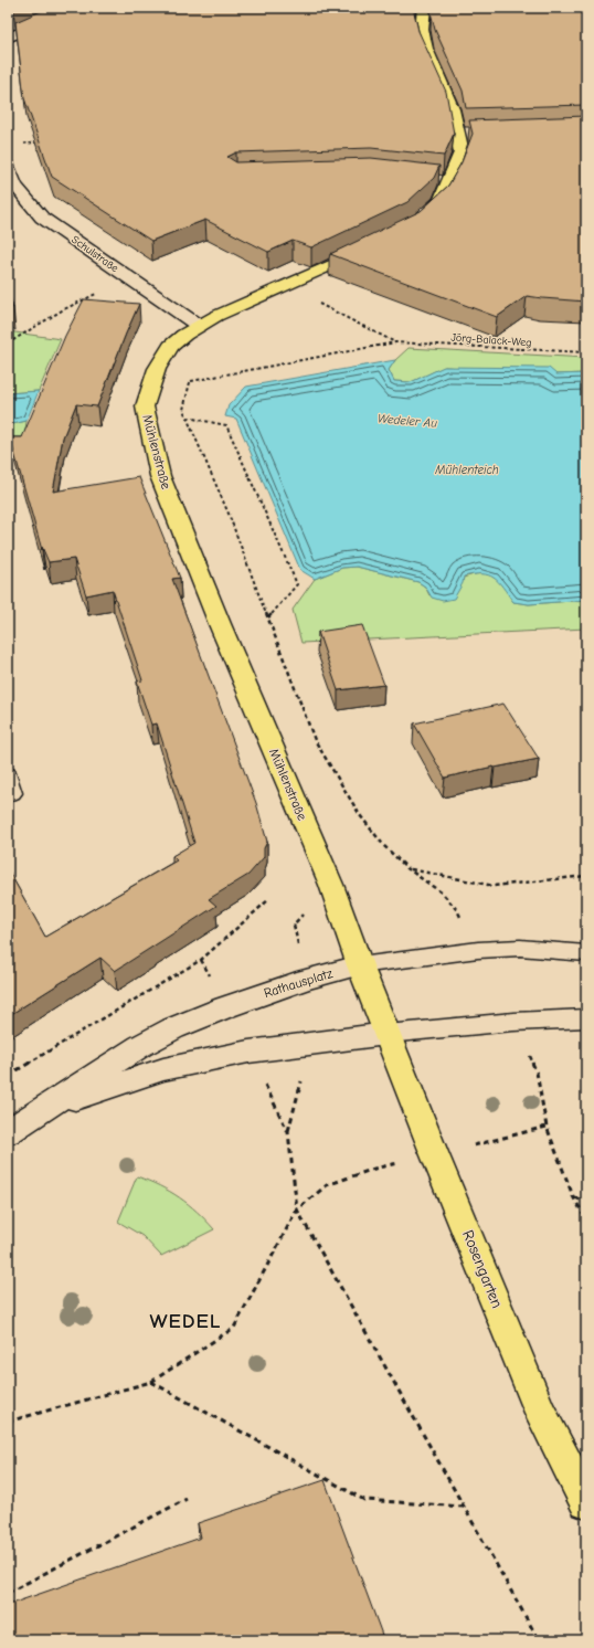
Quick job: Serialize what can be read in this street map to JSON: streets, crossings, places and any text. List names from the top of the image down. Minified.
{"streets":{"main road":["Mühlenstraße","Rosengarten"],"street":["Schulstraße","Rathausplatz"],"path":["Jörg-Balack-Weg"]},"crossings":[["Schulstraße","Mühlenstraße"],["Mühlenstraße","Rathausplatz"],["Mühlenstraße","Rosengarten"],["Rathausplatz","Rosengarten"]],"districts":["WEDEL"],"water":["Wedeler Au","Mühlenteich"]}
